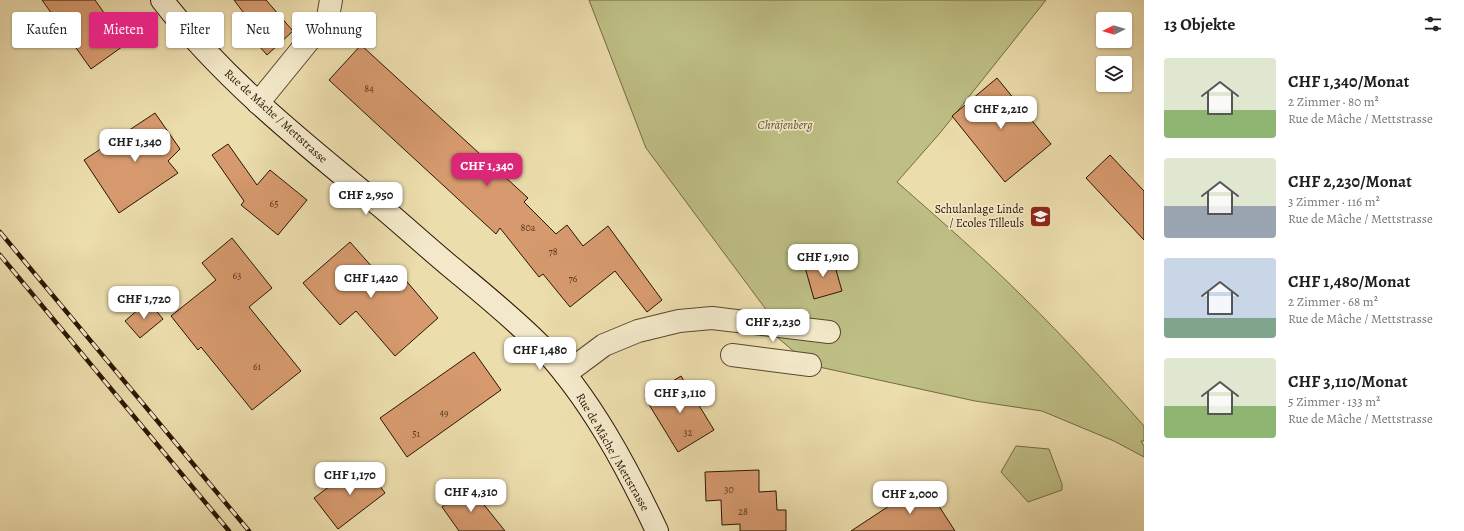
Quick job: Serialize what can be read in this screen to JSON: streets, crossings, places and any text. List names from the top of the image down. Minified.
{"streets":{"main road":["Rue de Mâche / Mettstrasse"]},"parks":["Chräjenberg"],"places":{"school or university":["Schulanlage Linde / Ecoles Tilleuls"]},"house_numbers":["84","65","80a","78","63","76","61","49","32","51","30","28"],"north":"left","page":{"heading":"13 Objekte","chip":["Kaufen","Mieten","Filter","Neu","Wohnung"],"list":[{"name":"CHF 1,340/Monat","note":"2 Zimmer · 80 m² · Rue de Mâche / Mettstrasse"},{"name":"CHF 2,230/Monat","note":"3 Zimmer · 116 m² · Rue de Mâche / Mettstrasse"},{"name":"CHF 1,480/Monat","note":"2 Zimmer · 68 m² · Rue de Mâche / Mettstrasse"},{"name":"CHF 3,110/Monat","note":"5 Zimmer · 133 m² · Rue de Mâche / Mettstrasse"}],"price":["CHF 2,210","CHF 1,340","CHF 1,340","CHF 2,950","CHF 1,910","CHF 1,420","CHF 1,720","CHF 2,230","CHF 1,480","CHF 3,110","CHF 1,170","CHF 4,310","CHF 2,000"]}}
